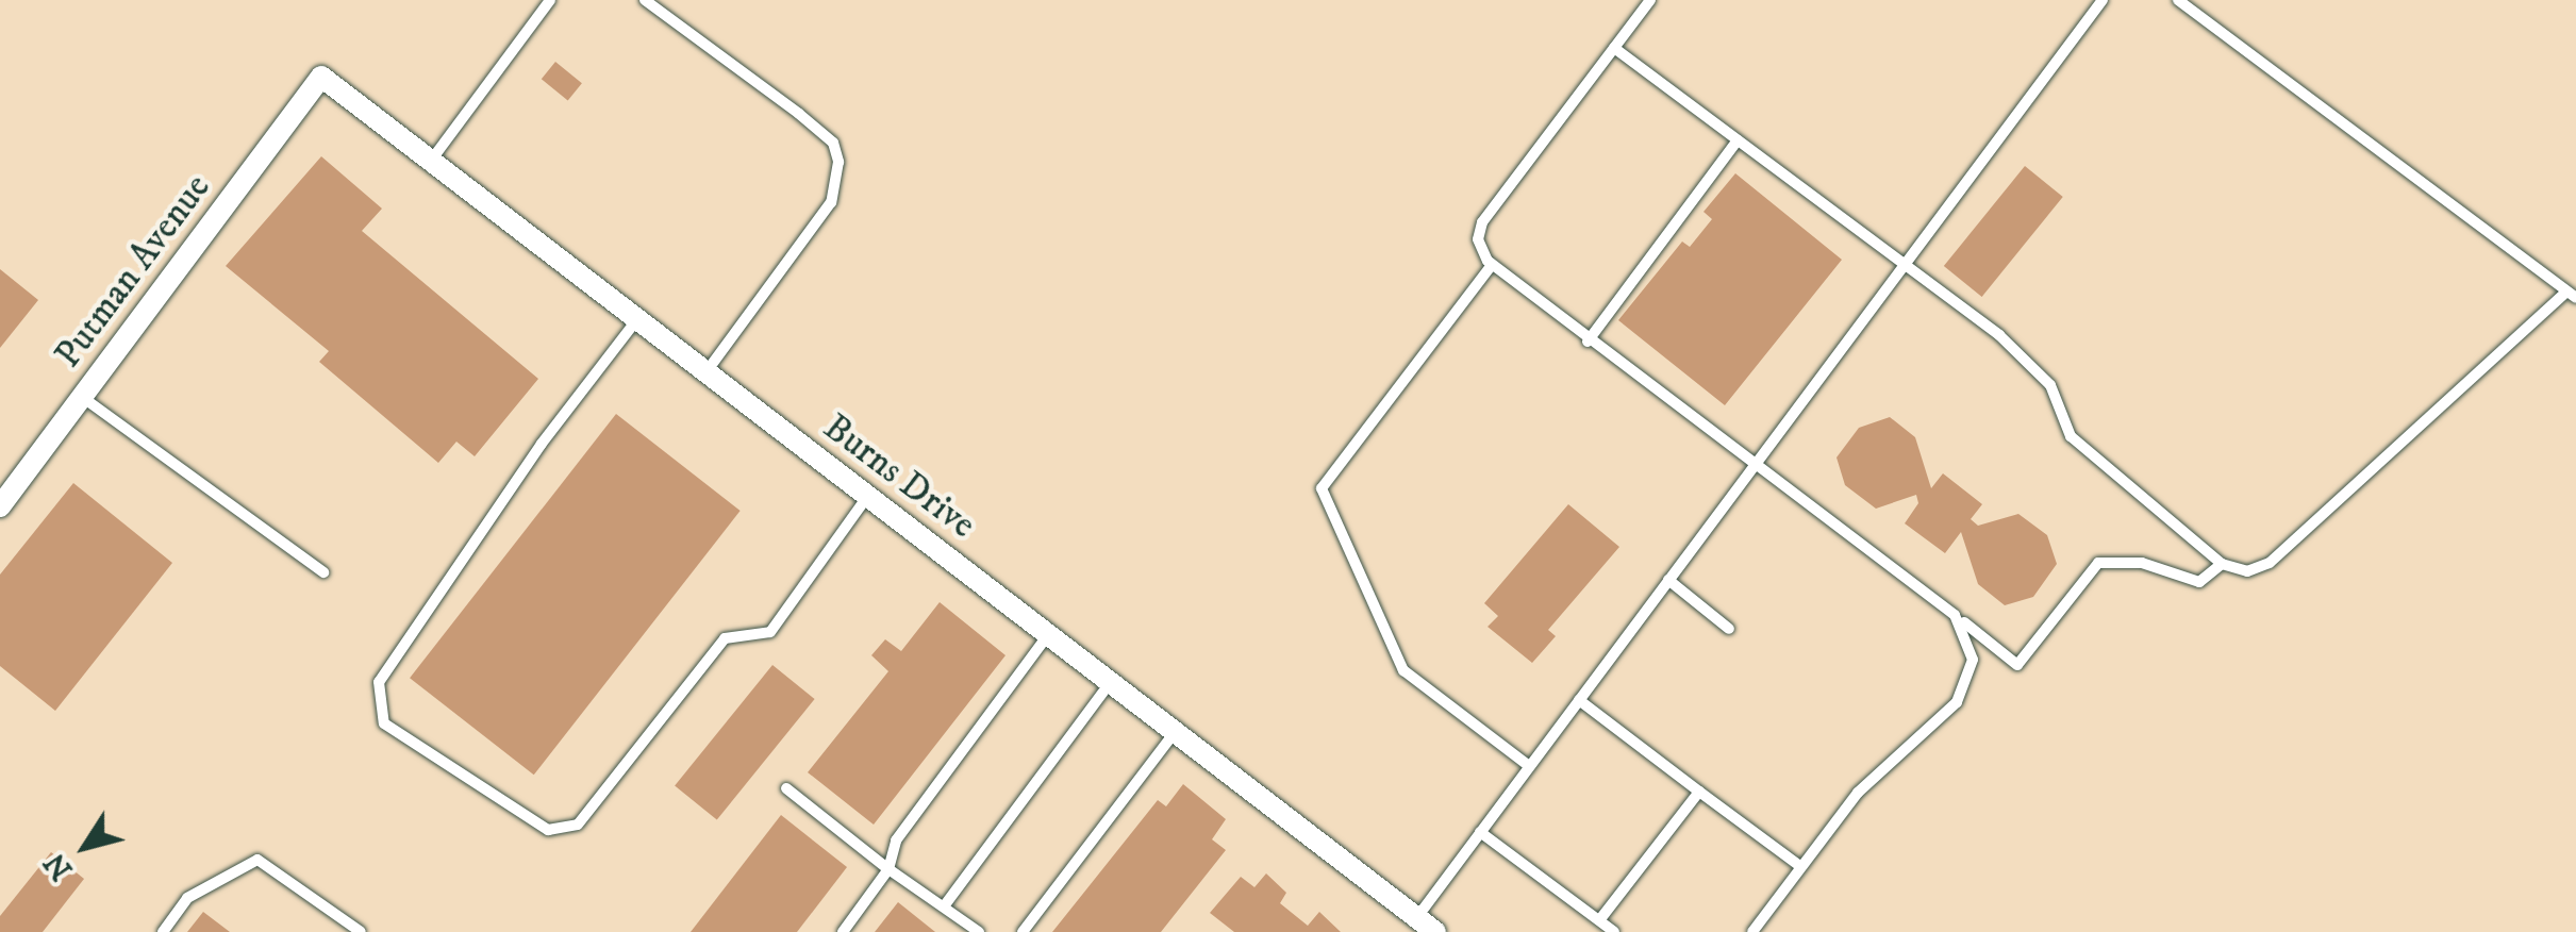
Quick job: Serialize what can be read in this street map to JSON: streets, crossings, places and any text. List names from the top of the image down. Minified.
{"streets":{"street":["Putman Avenue","Burns Drive"]},"crossings":[["Putman Avenue","Burns Drive"]],"north":"bottom left"}
